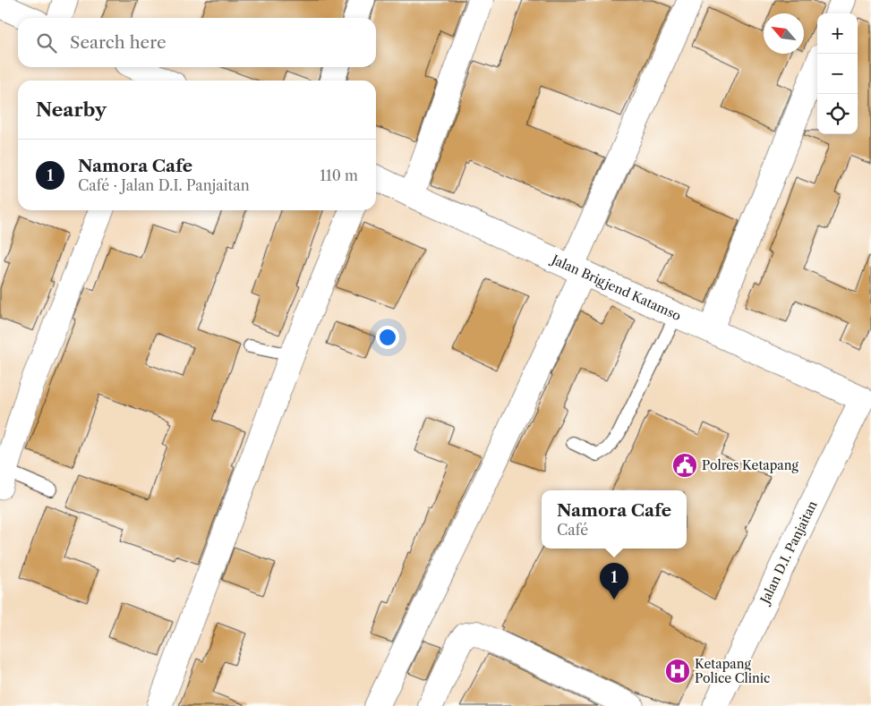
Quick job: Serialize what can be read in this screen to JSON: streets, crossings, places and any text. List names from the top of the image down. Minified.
{"streets":{"main road":["Jalan Brigjend Katamso","Jalan D.I. Panjaitan"]},"crossings":[["Jalan Brigjend Katamso","Jalan D.I. Panjaitan"]],"places":{"public building":["Polres Ketapang"],"hospital":["Ketapang Police Clinic"]},"north":"top left","page":{"map_buttons":["+","−"],"search":"Search here","heading":"Nearby","list":[{"mark":"1","name":"Namora Cafe","note":"Café · Jalan D.I. Panjaitan","value":"110 m"}],"popup":["Namora Cafe","Café"],"pins":"1"}}
